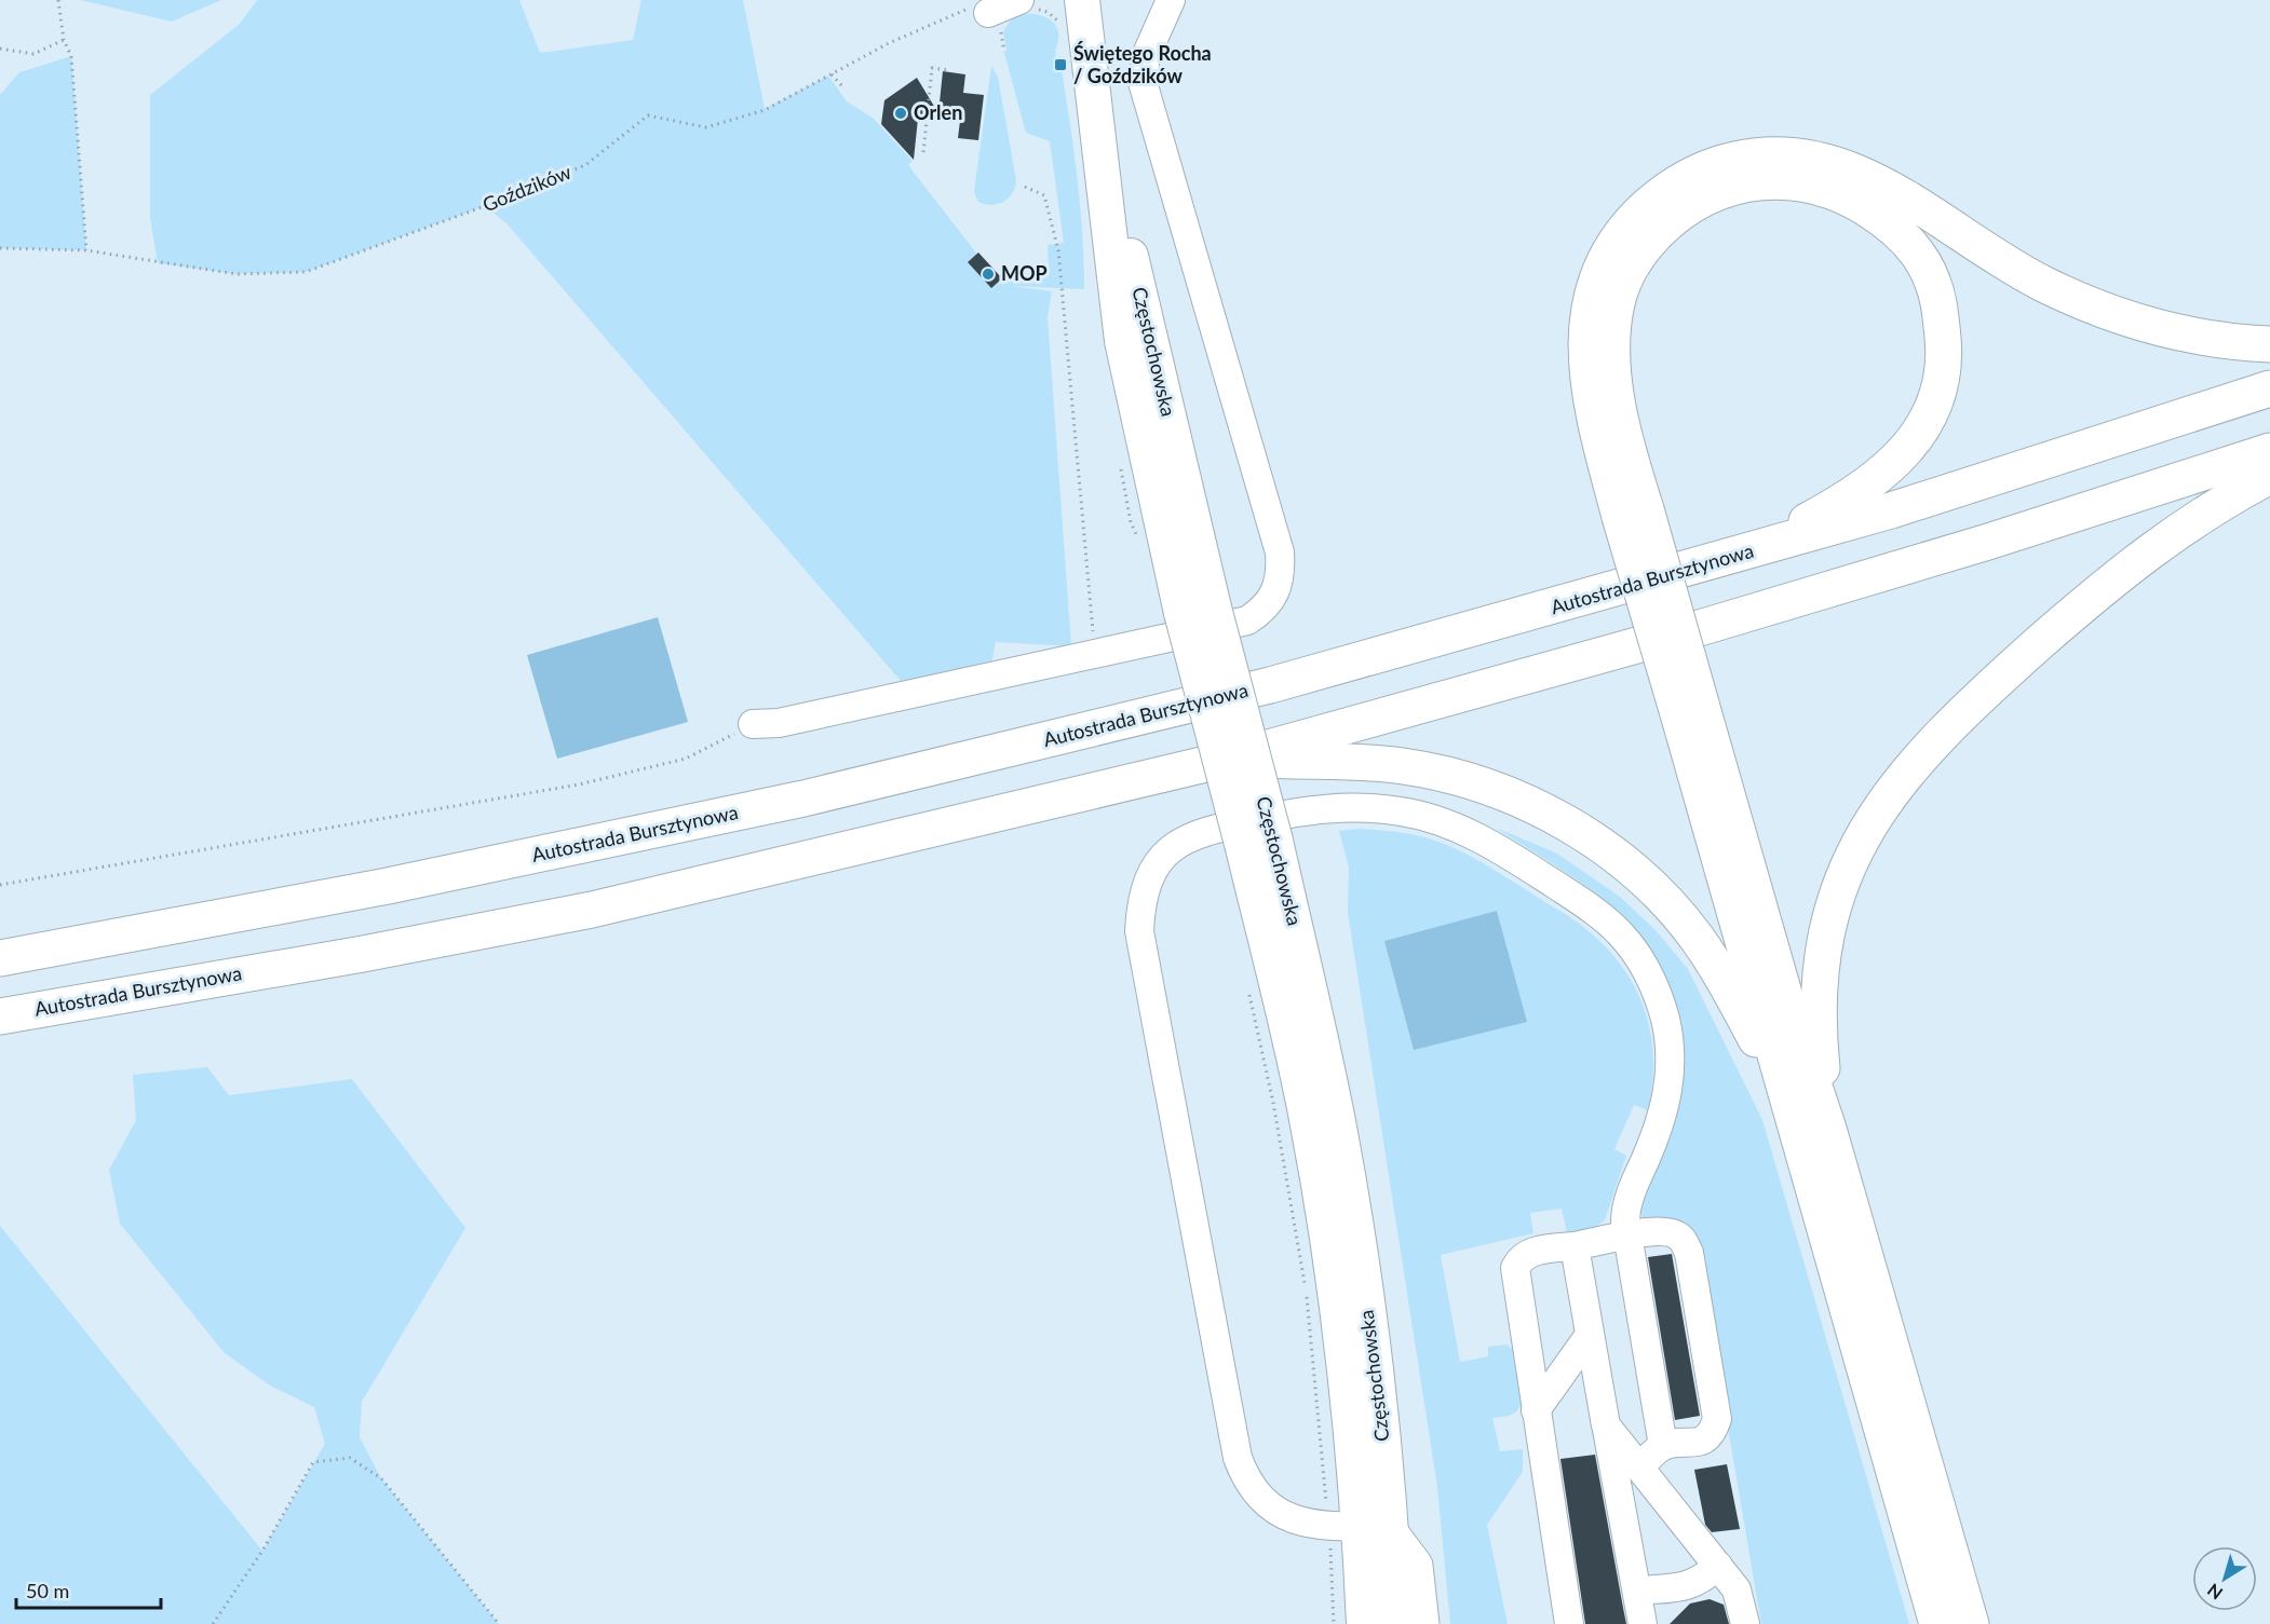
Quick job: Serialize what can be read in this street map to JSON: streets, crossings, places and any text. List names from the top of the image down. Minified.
{"streets":{"highway":["Autostrada Bursztynowa"],"main road":["Częstochowska"],"path":["Goździków"]},"places":{"transit":["Świętego Rocha / Goździków"],"other":["Orlen","MOP"]},"scale_bar":"50 m","north":"bottom left"}
